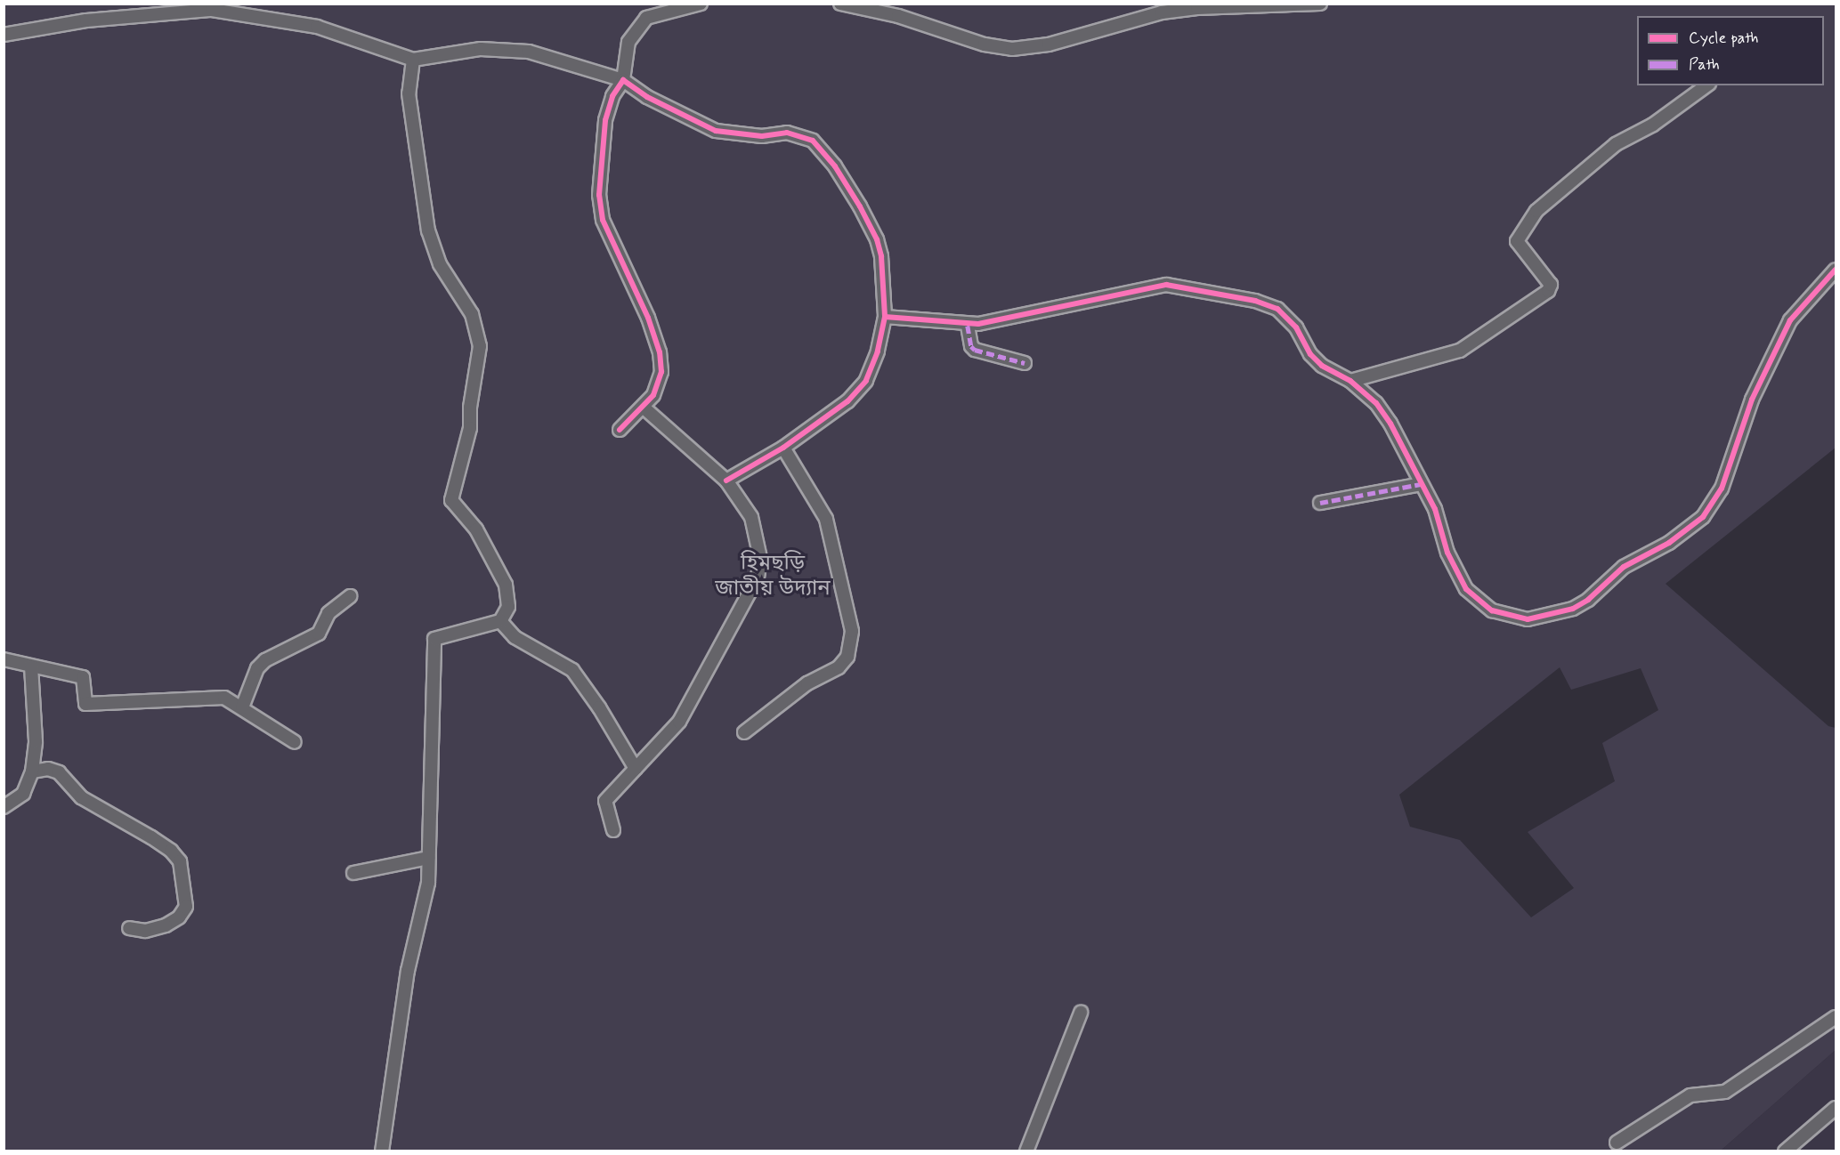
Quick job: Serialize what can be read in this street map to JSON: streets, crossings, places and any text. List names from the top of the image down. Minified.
{"parks":["হিমছড়ি জাতীয় উদ্যান"],"legend":["Cycle path","Path"]}
